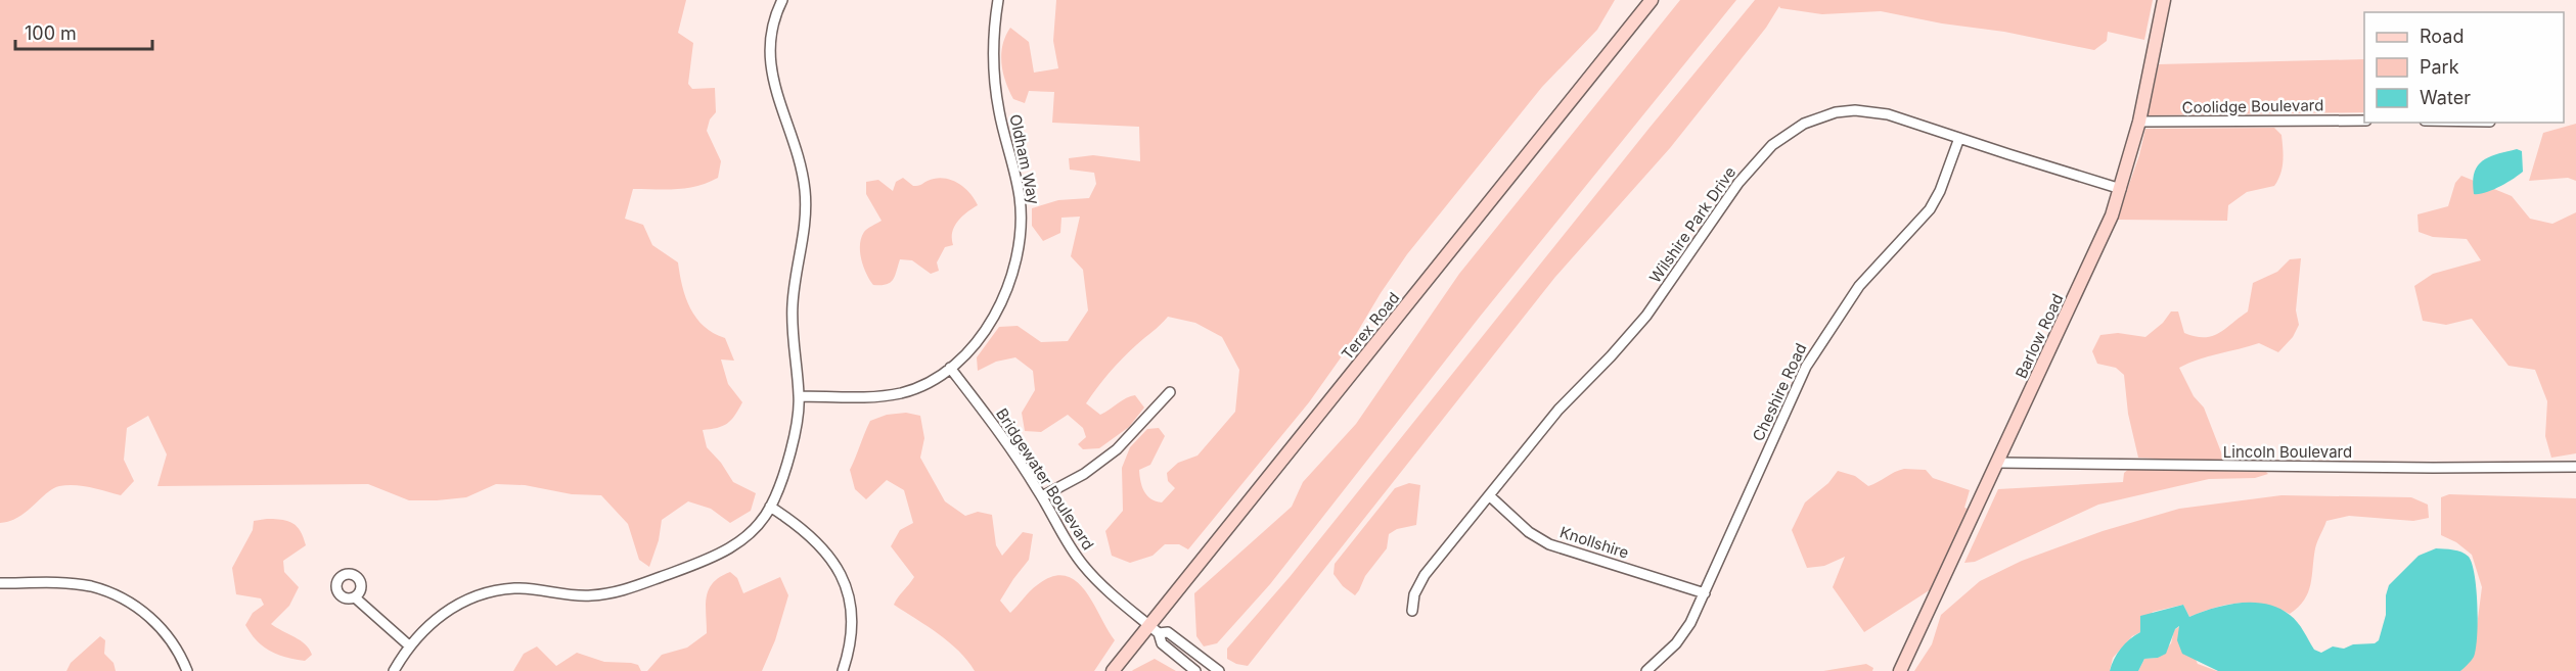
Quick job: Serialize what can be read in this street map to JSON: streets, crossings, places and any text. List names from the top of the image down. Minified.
{"streets":{"main road":["Terex Road","Barlow Road"],"street":["Coolidge Boulevard","Oldham Way","Wilshire Park Drive","Cheshire Road","Lincoln Boulevard","Bridgewater Boulevard","Knollshire"]},"crossings":[["Coolidge Boulevard","Barlow Road"],["Oldham Way","Bridgewater Boulevard"],["Wilshire Park Drive","Barlow Road"],["Wilshire Park Drive","Cheshire Road"],["Wilshire Park Drive","Knollshire"],["Terex Road","Bridgewater Boulevard"],["Barlow Road","Lincoln Boulevard"],["Cheshire Road","Knollshire"]],"legend":["Road","Park","Water"],"scale_bar":"100 m"}
